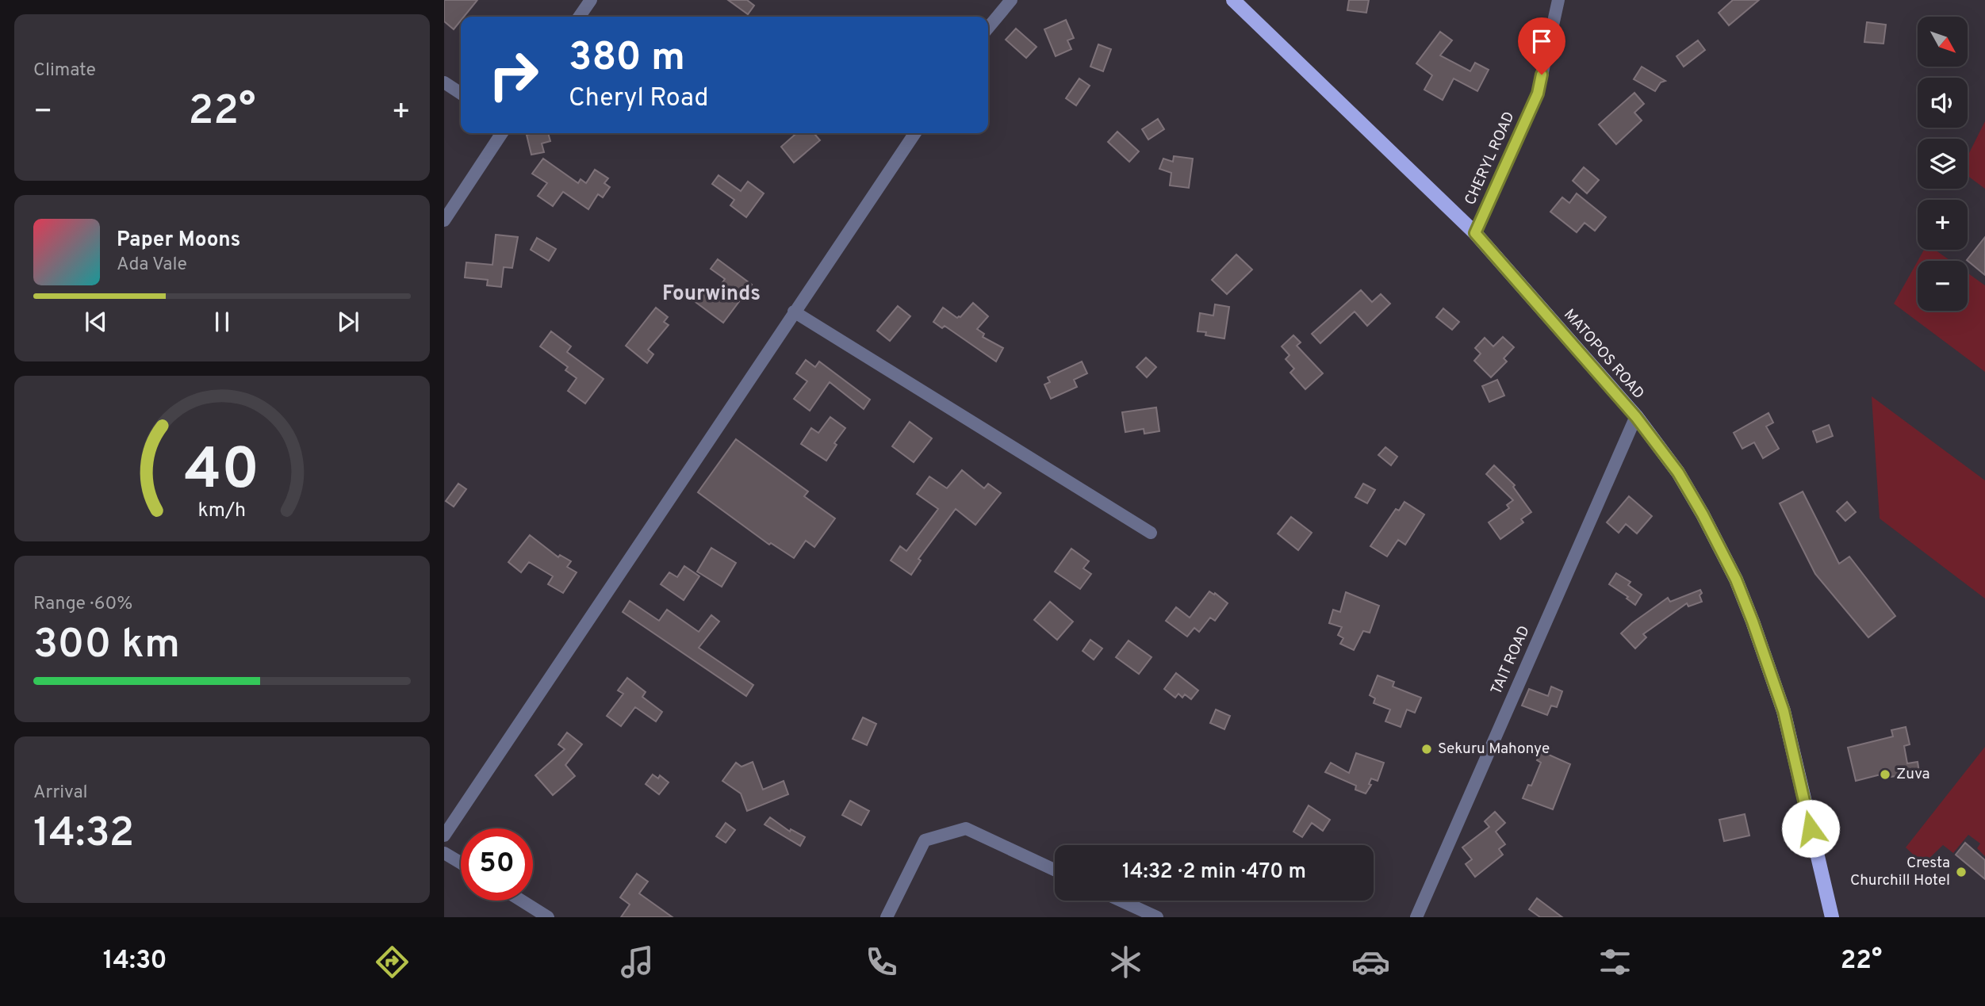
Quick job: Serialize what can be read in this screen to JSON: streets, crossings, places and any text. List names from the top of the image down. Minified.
{"streets":{"main road":["MATOPOS ROAD"],"street":["CHERYL ROAD","TAIT ROAD"]},"crossings":[["CHERYL ROAD","MATOPOS ROAD"],["MATOPOS ROAD","TAIT ROAD"]],"districts":["Fourwinds"],"places":["Sekuru Mahonye","Zuva","Cresta Churchill Hotel"],"north":"bottom right","page":{"tile":["Climate",["Range · 60%","300 km"],["Arrival","14:32"]],"map_buttons":["+","−"],"turn":["380 m","Cheryl Road"],"heat":["−","22°","+"],"song":["Paper Moons","Ada Vale"],"limit":"50","trip":"14:32 · 2 min · 470 m","tabs":["14:30","22°"],"gauge":["40","km/h"]}}
